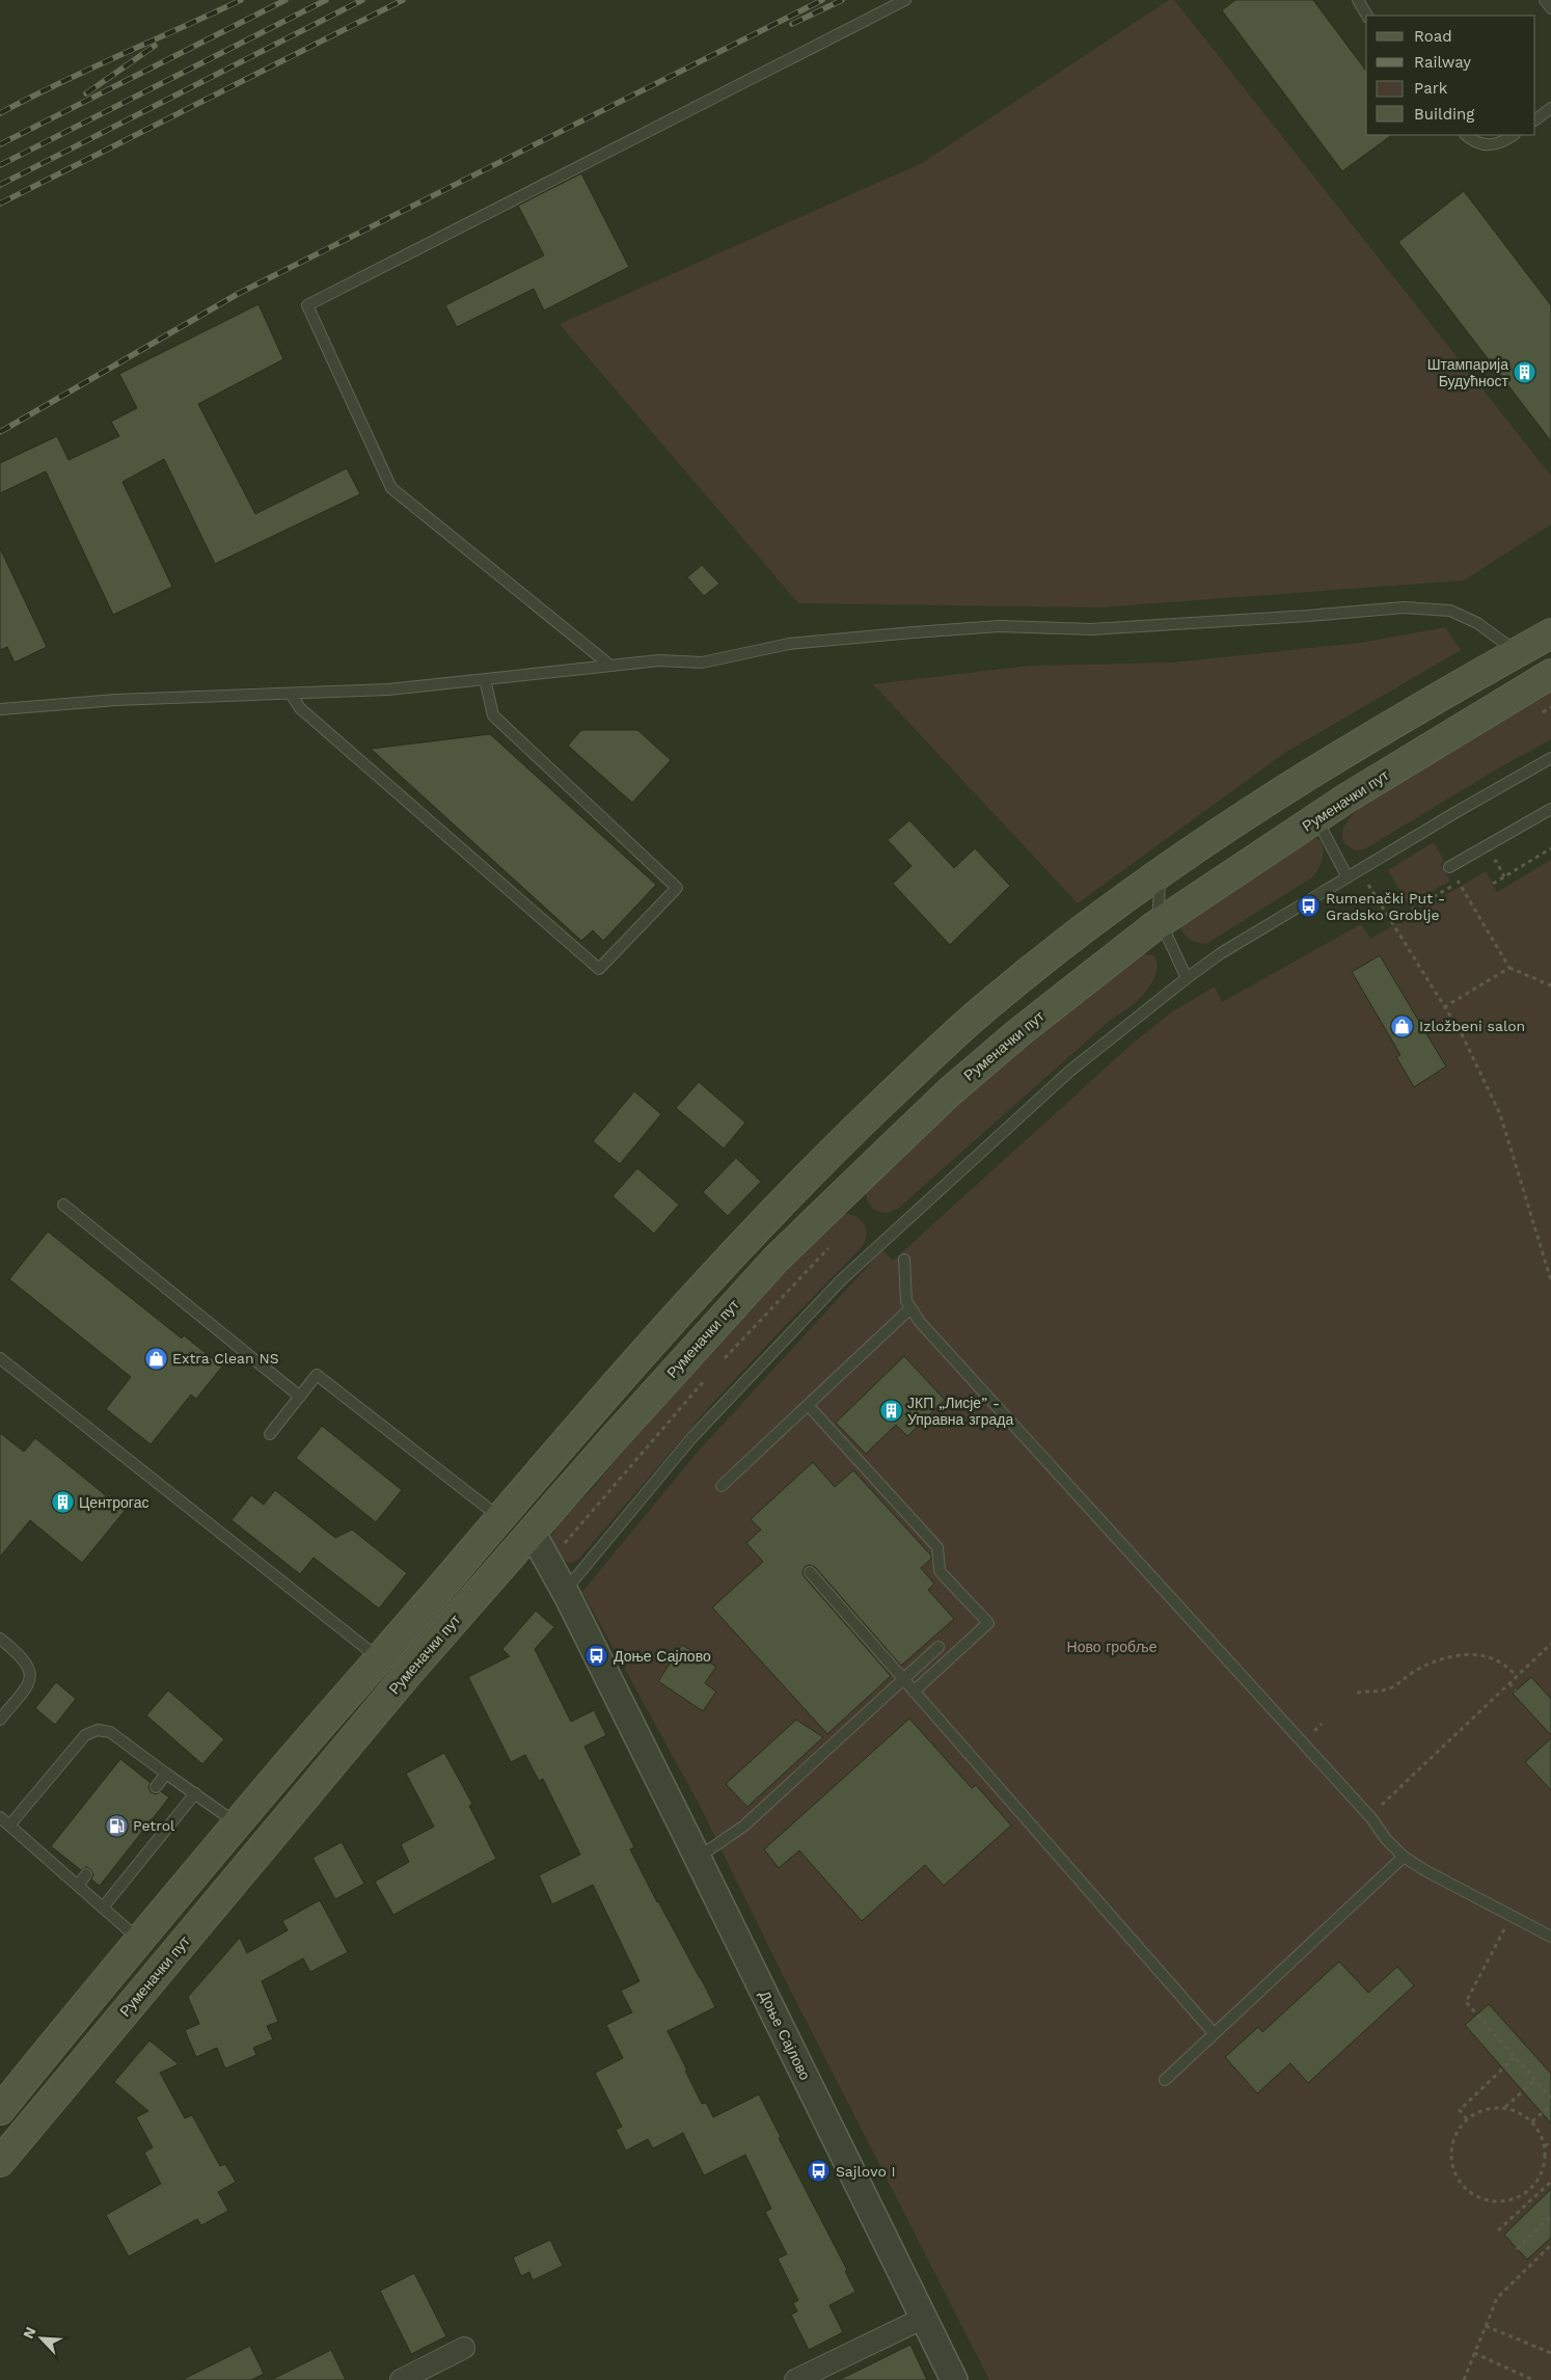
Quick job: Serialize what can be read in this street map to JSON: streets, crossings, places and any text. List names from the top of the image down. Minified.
{"streets":{"main road":["Руменачки пут"],"street":["Доње Сајлово"]},"crossings":[["Руменачки пут","Доње Сајлово"]],"parks":["Ново гробље"],"places":{"building":["Штампарија Будућност","ЈКП „Лисје” - Управна зграда","Центрогас"],"bus stop":["Rumenački Put - Gradsko Groblje","Доње Сајлово","Sajlovo I"],"shop":["Izložbeni salon","Extra Clean NS"],"fuel station":["Petrol"]},"legend":["Road","Railway","Park","Building"],"north":"top left"}
